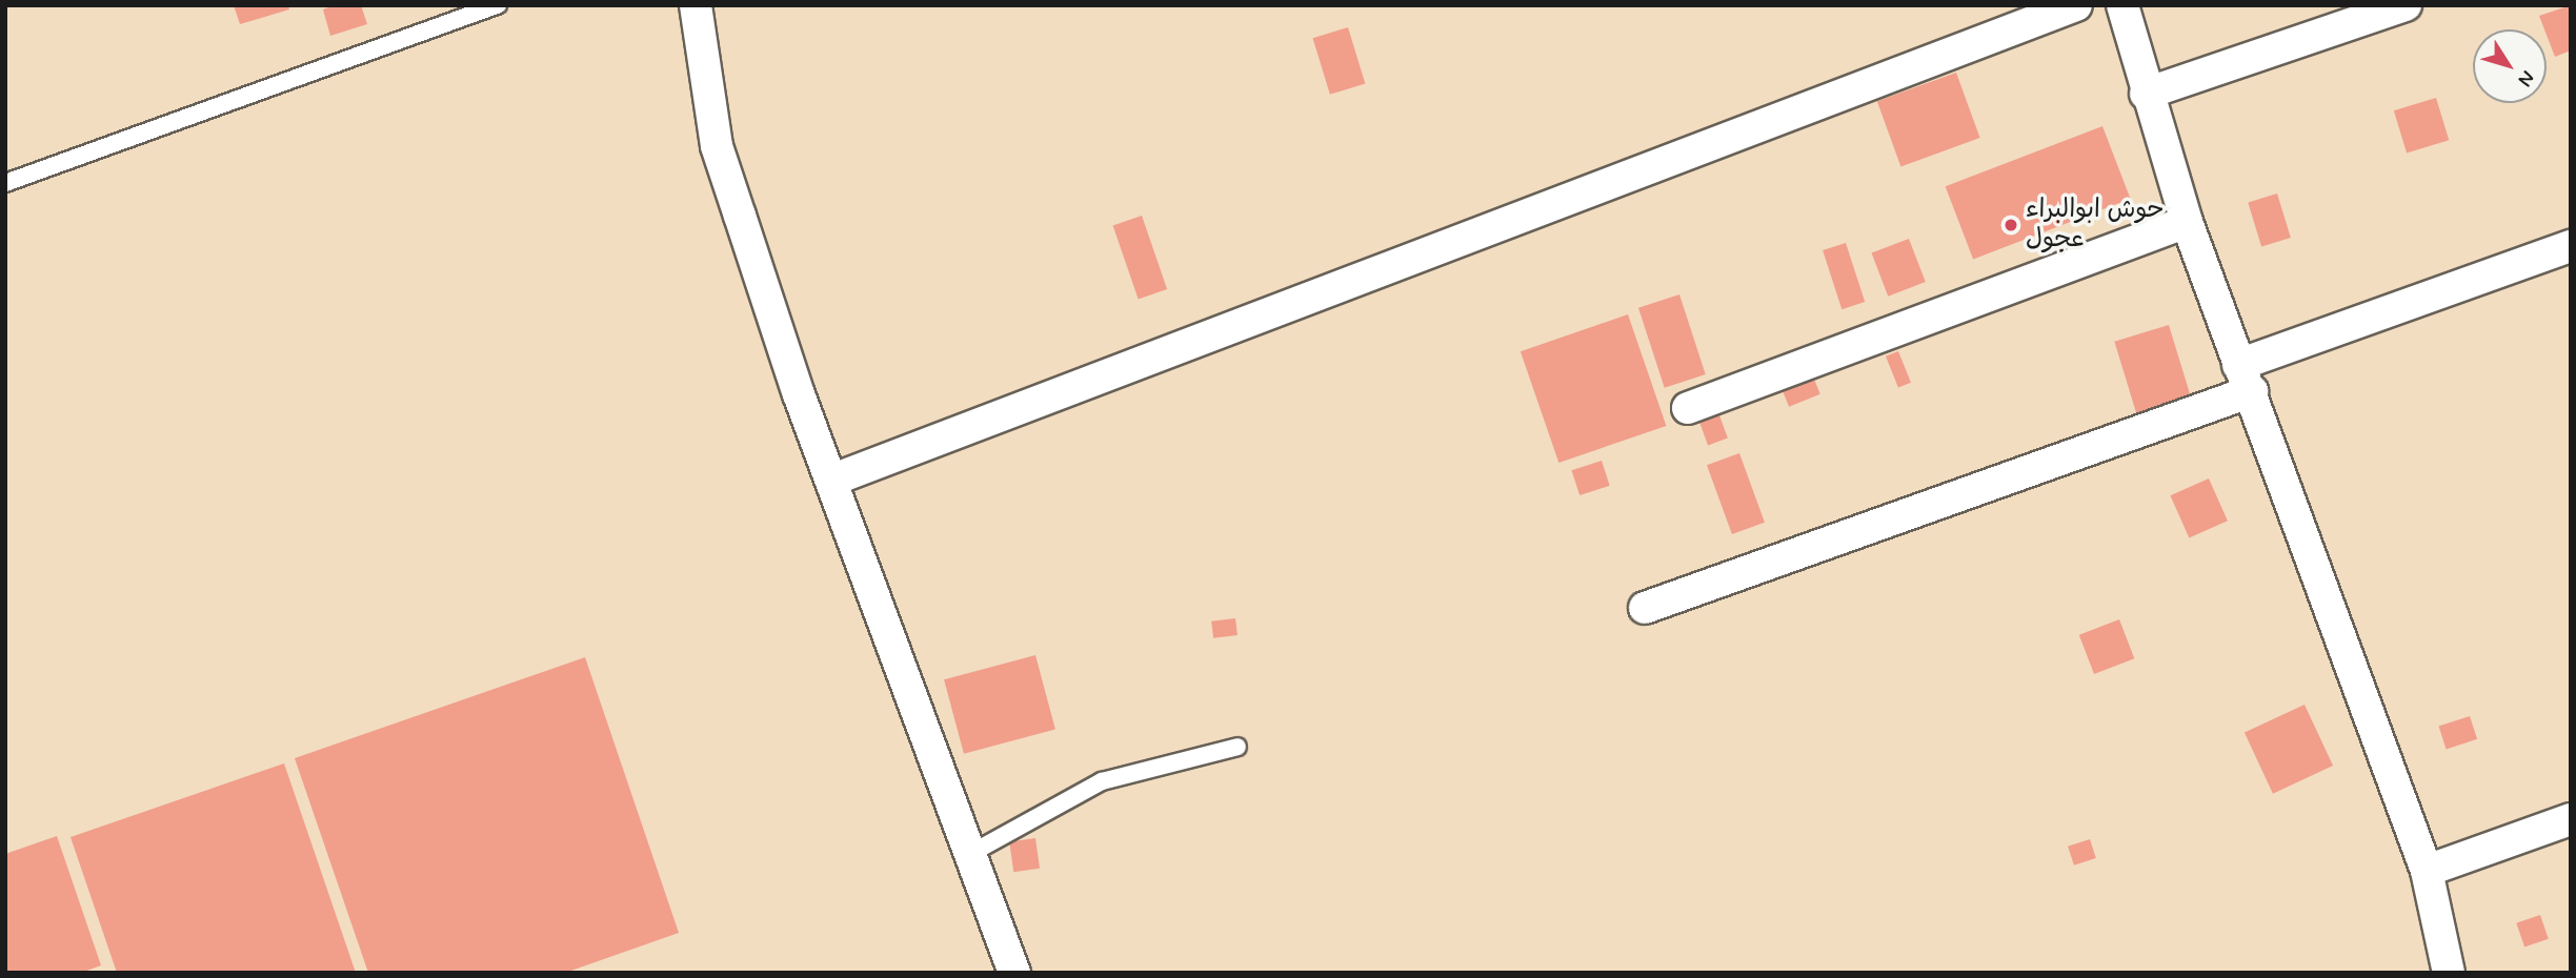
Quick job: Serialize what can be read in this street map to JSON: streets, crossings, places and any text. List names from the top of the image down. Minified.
{"places":["حوش ابوالبراء عجول"],"north":"bottom right"}
